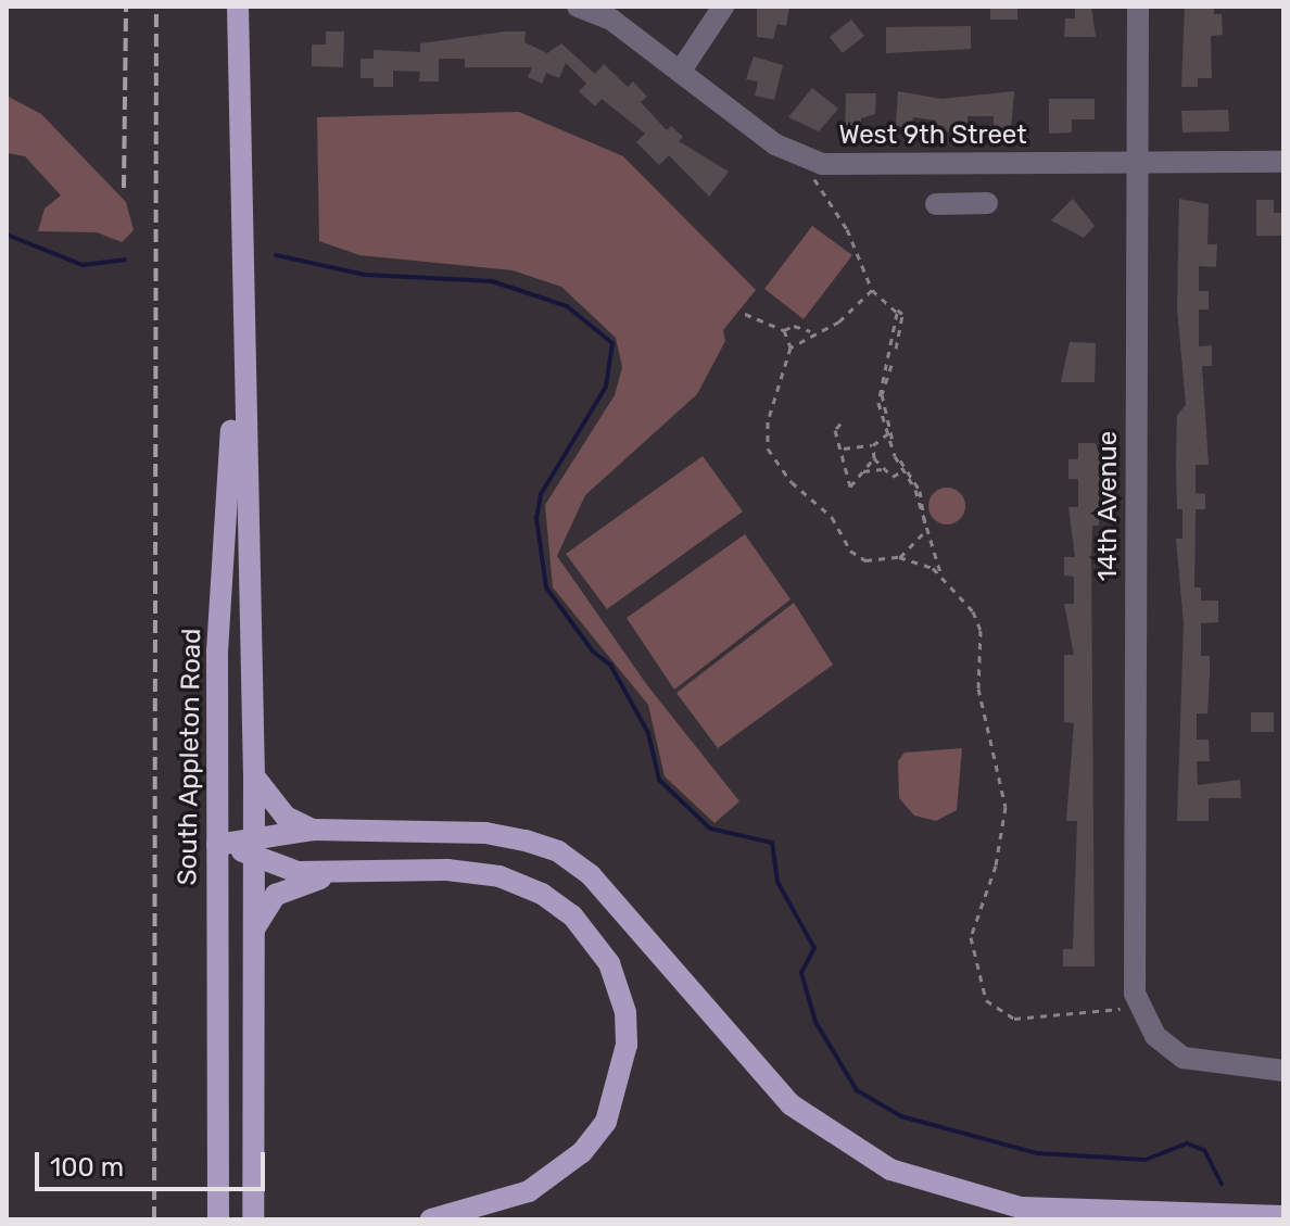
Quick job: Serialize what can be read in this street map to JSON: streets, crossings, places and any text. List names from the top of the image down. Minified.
{"streets":{"main road":["South Appleton Road"],"street":["West 9th Street","14th Avenue"]},"crossings":[["West 9th Street","14th Avenue"]],"scale_bar":"100 m"}
